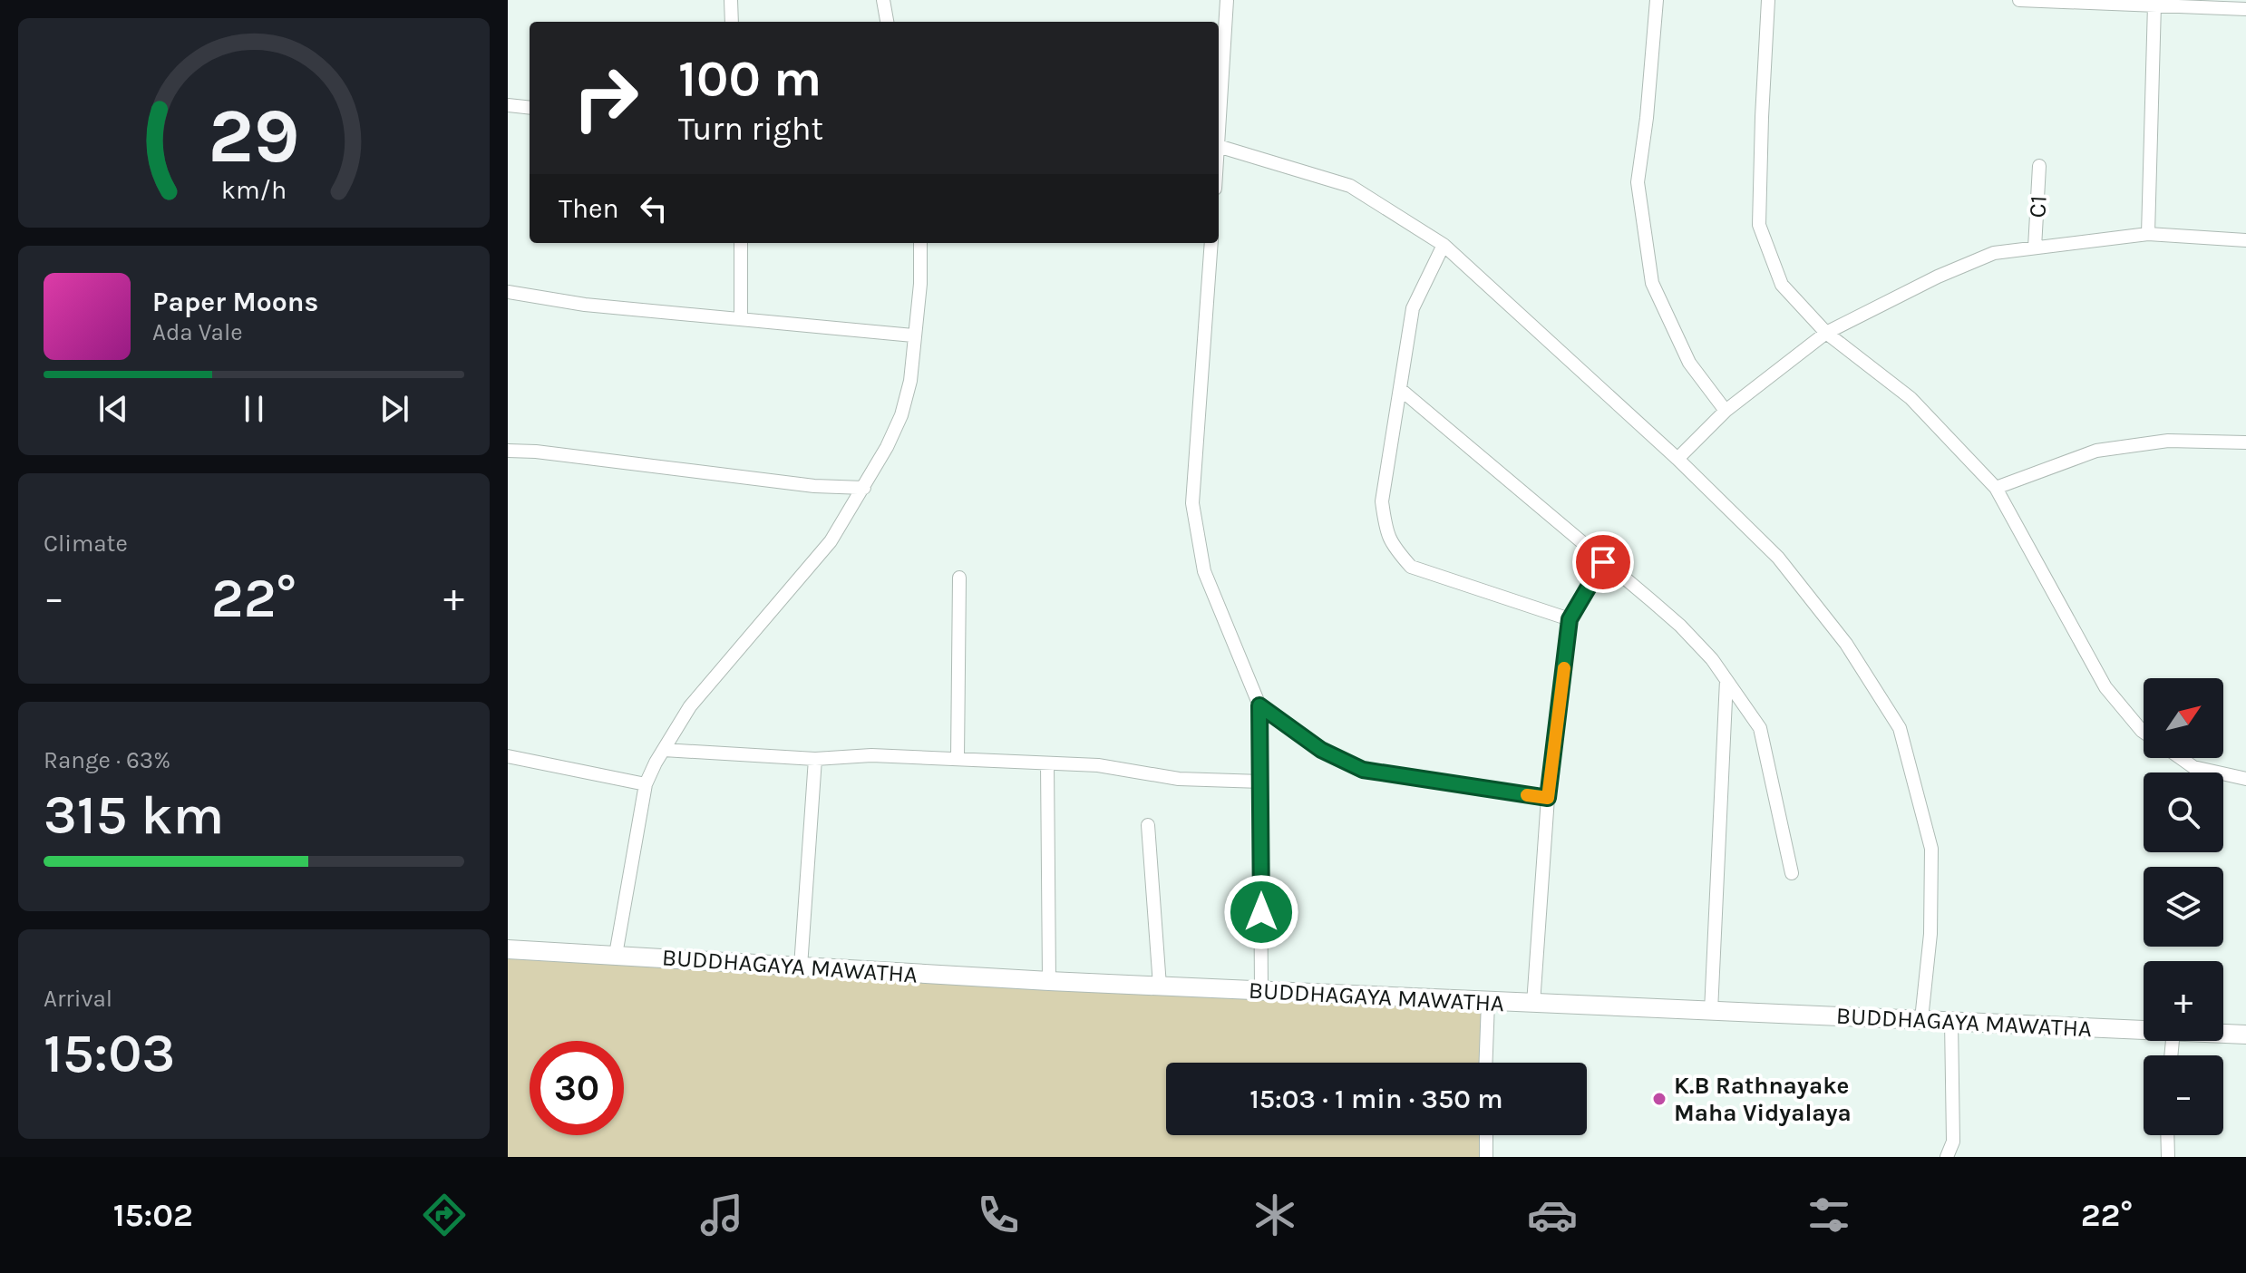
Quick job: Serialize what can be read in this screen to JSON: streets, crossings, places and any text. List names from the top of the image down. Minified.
{"streets":{"main road":["BUDDHAGAYA MAWATHA"],"street":["C1"]},"places":["K.B Rathnayake Maha Vidyalaya"],"north":"top right","page":{"turn":["100 m","Turn right"],"then":"Then","song":["Paper Moons","Ada Vale"],"tile":["Climate",["Range · 63%","315 km"],["Arrival","15:03"]],"heat":["−","22°","+"],"map_buttons":["+","−"],"limit":"30","trip":"15:03 · 1 min · 350 m","tabs":["15:02","22°"],"gauge":["29","km/h"]}}
